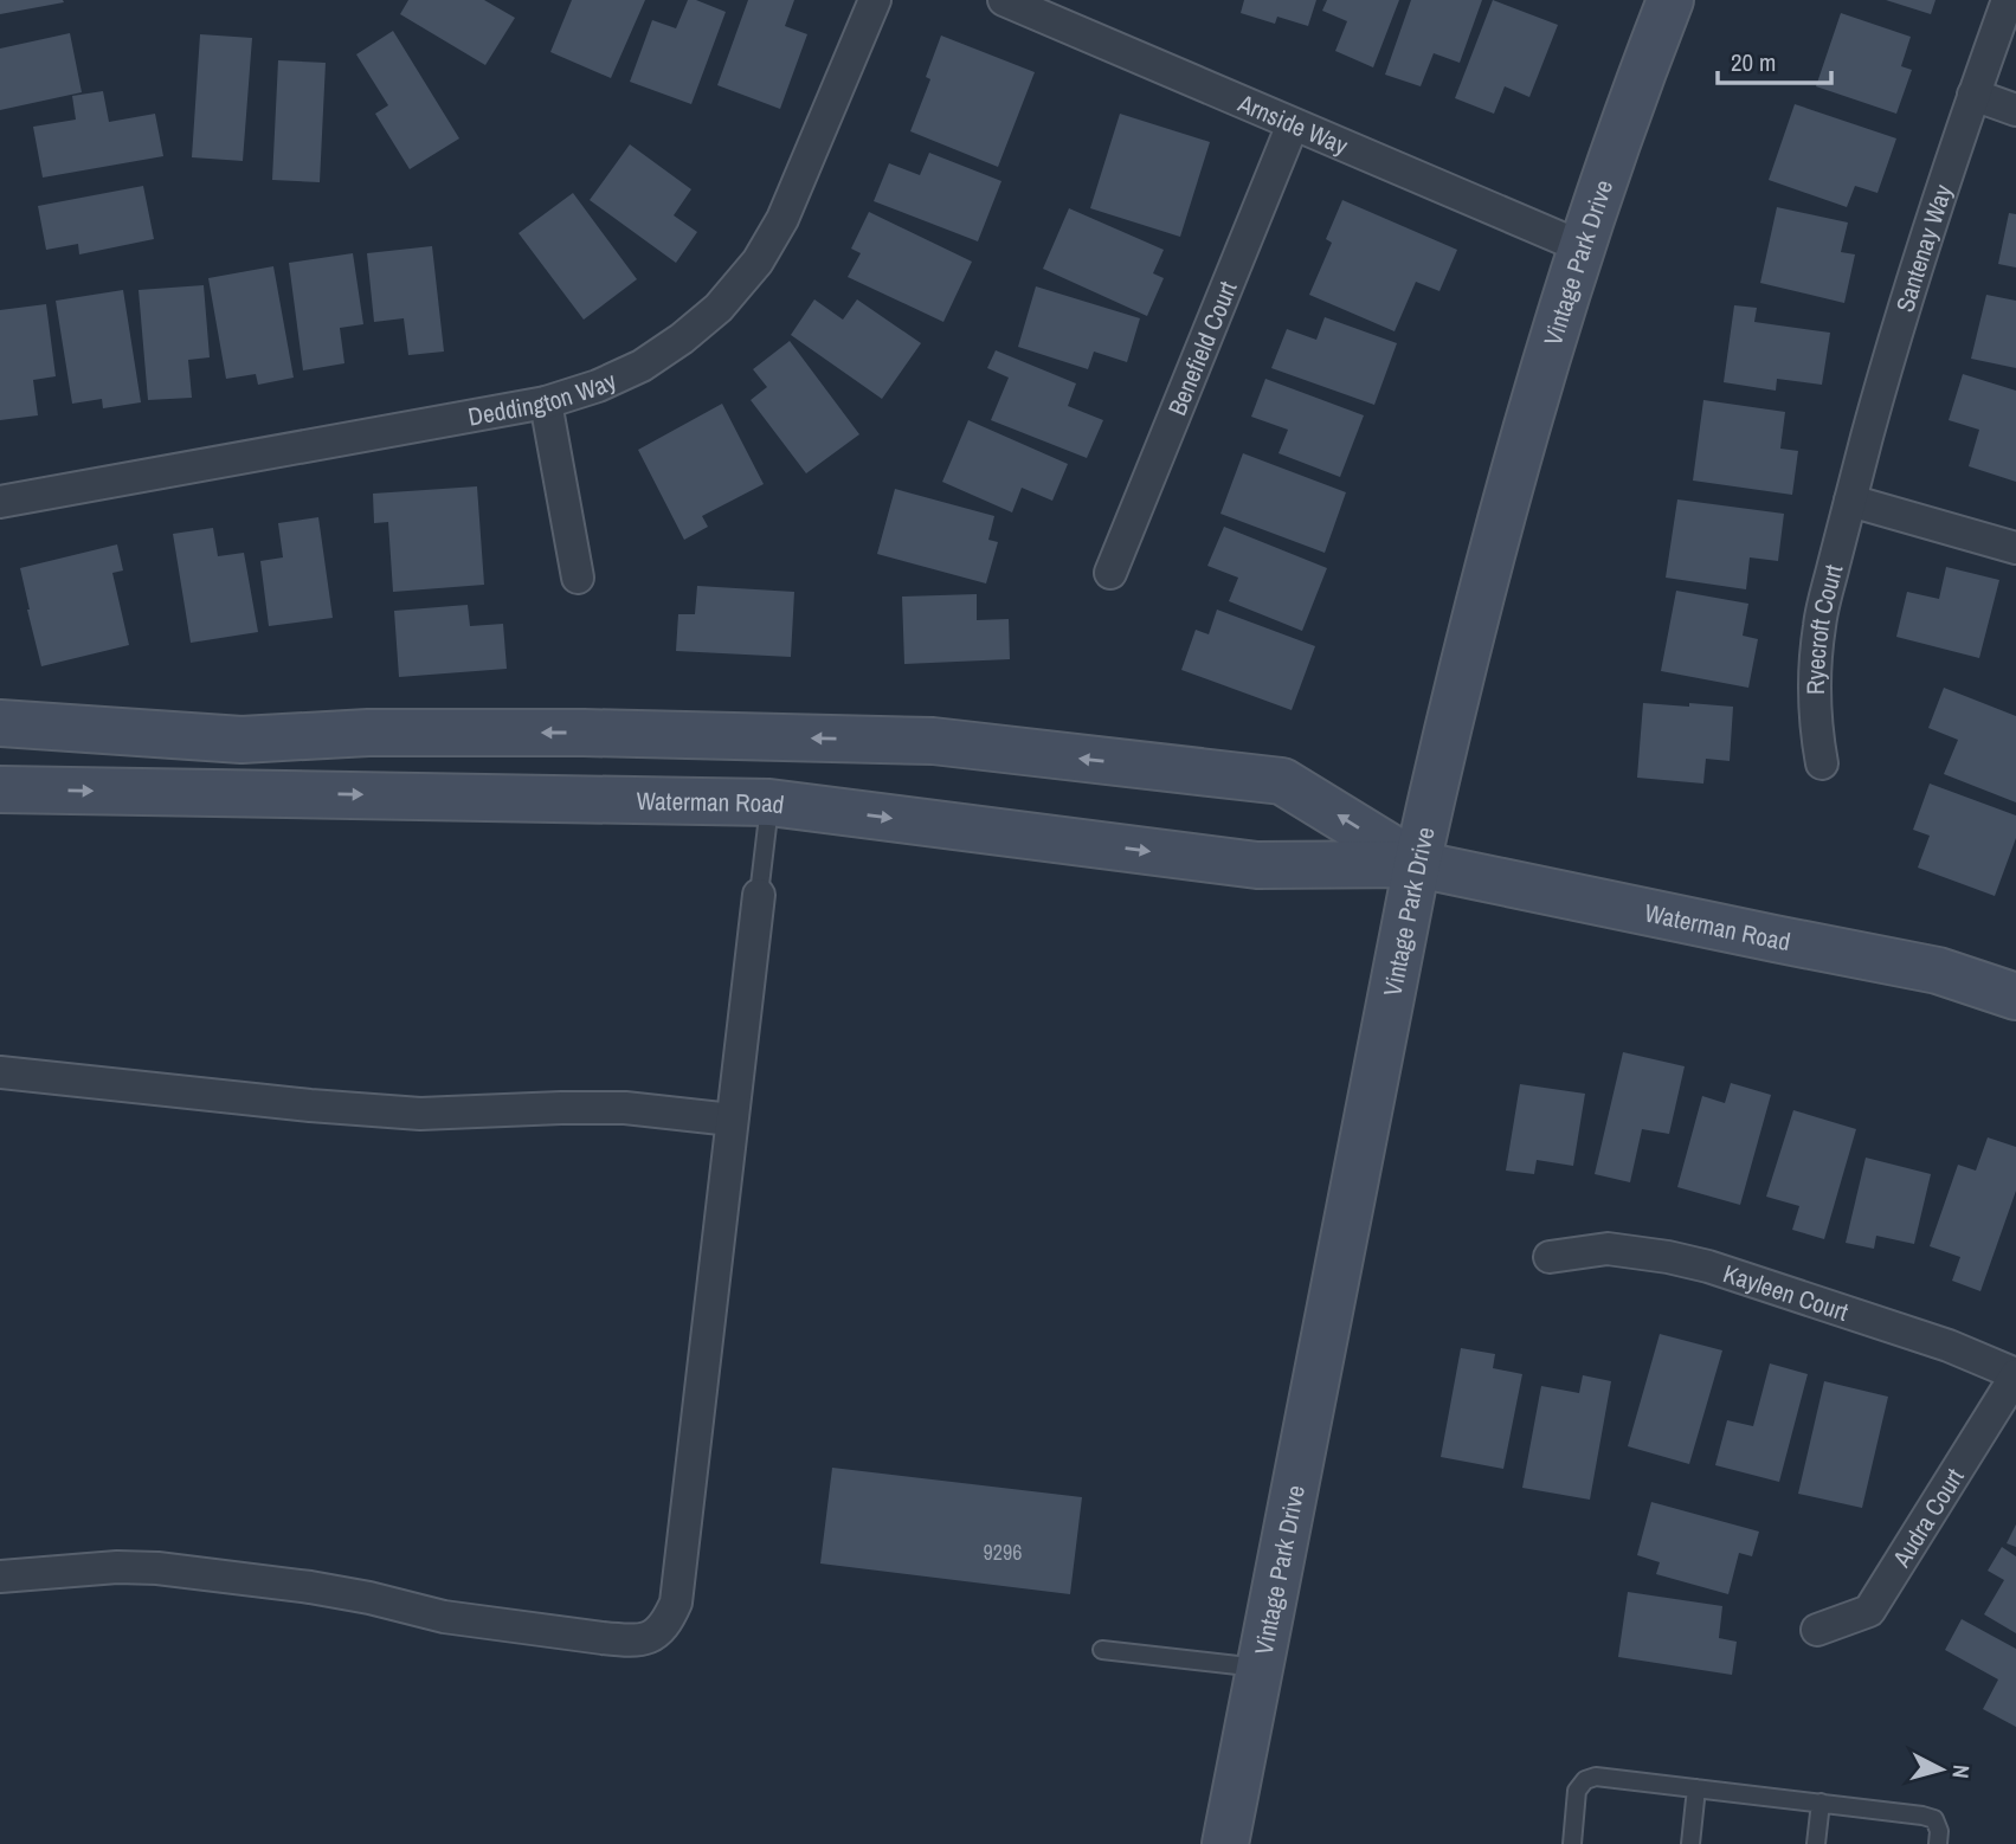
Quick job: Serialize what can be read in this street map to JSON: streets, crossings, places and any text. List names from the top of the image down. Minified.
{"streets":{"street":["Arnside Way","Santenay Way","Vintage Park Drive","Benefield Court","Deddington Way","Ryecroft Court","Waterman Road","Kayleen Court","Audra Court"]},"crossings":[["Arnside Way","Vintage Park Drive"],["Arnside Way","Benefield Court"],["Santenay Way","Ryecroft Court"],["Vintage Park Drive","Waterman Road"],["Kayleen Court","Audra Court"]],"house_numbers":["9296"],"scale_bar":"20 m","north":"right"}
